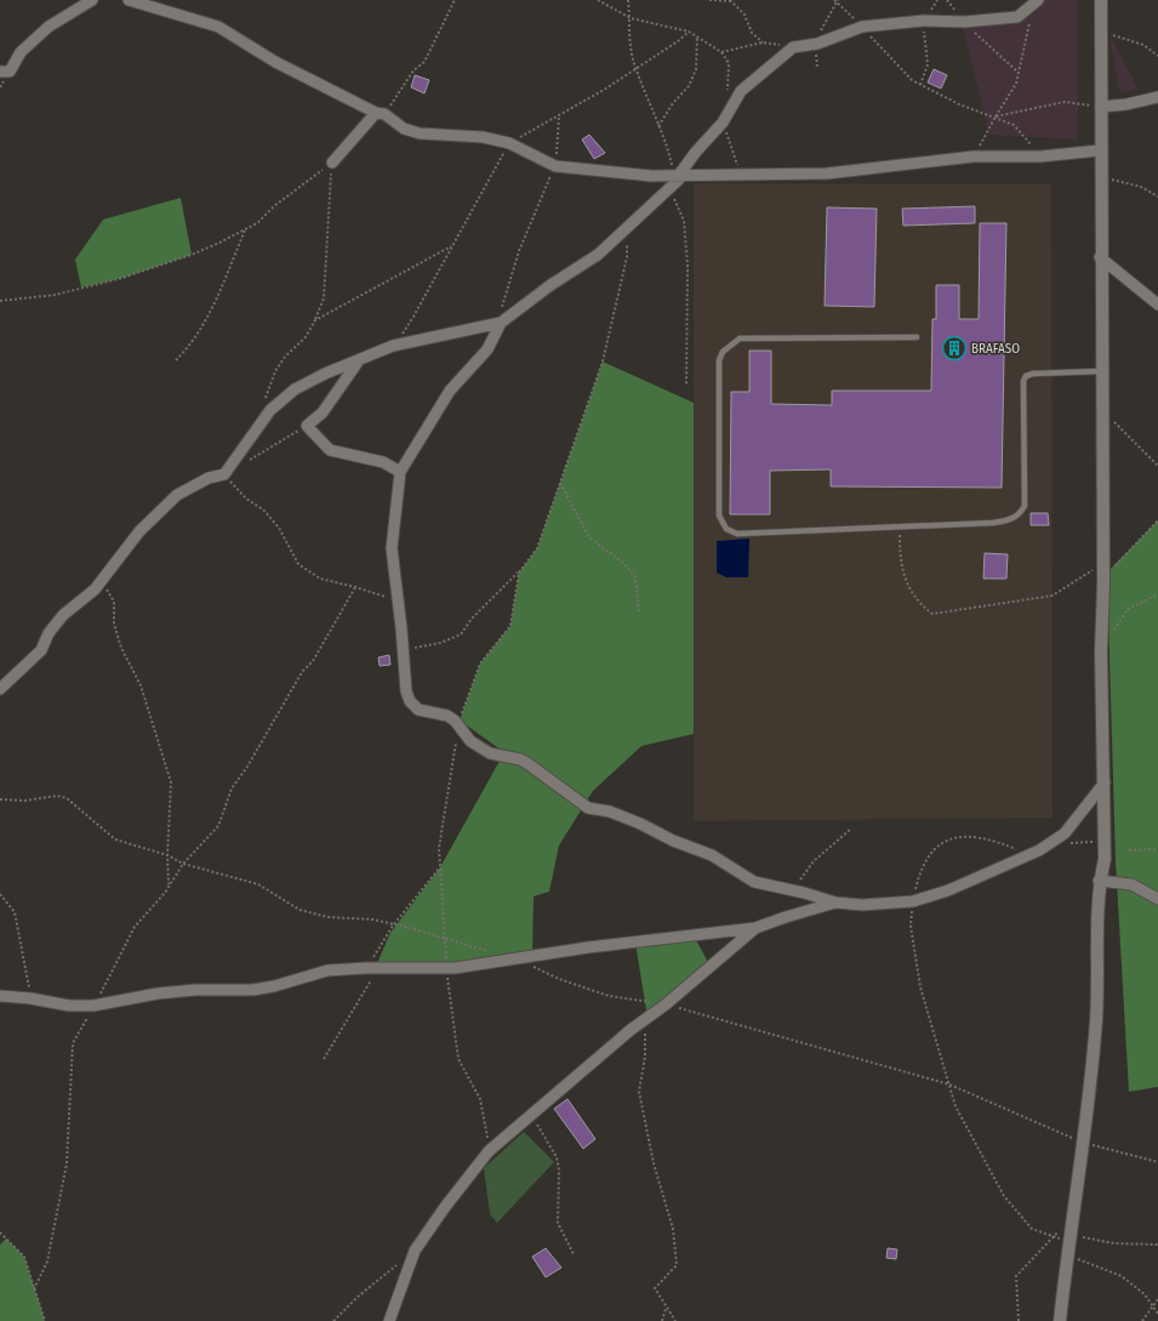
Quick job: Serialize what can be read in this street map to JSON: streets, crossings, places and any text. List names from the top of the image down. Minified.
{"places":{"building":["BRAFASO"]}}
